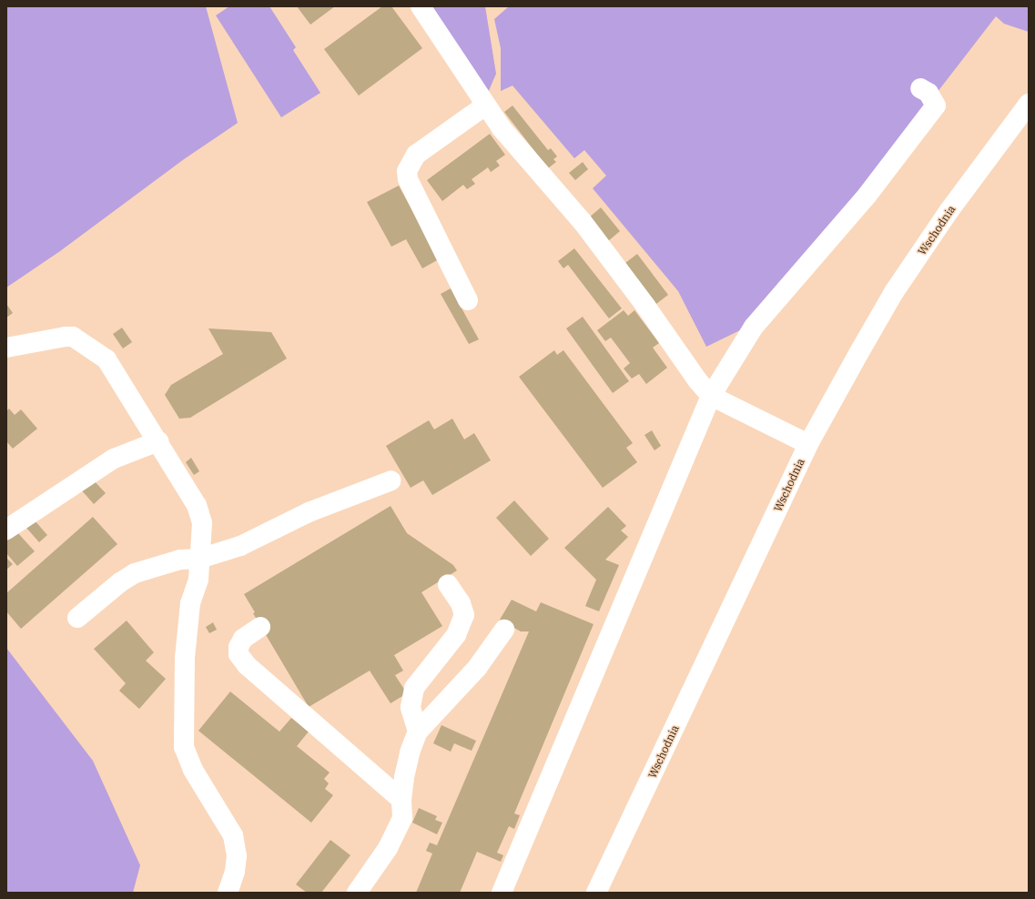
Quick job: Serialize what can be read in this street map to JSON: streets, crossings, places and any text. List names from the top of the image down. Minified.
{"streets":{"street":["Wschodnia"]}}
